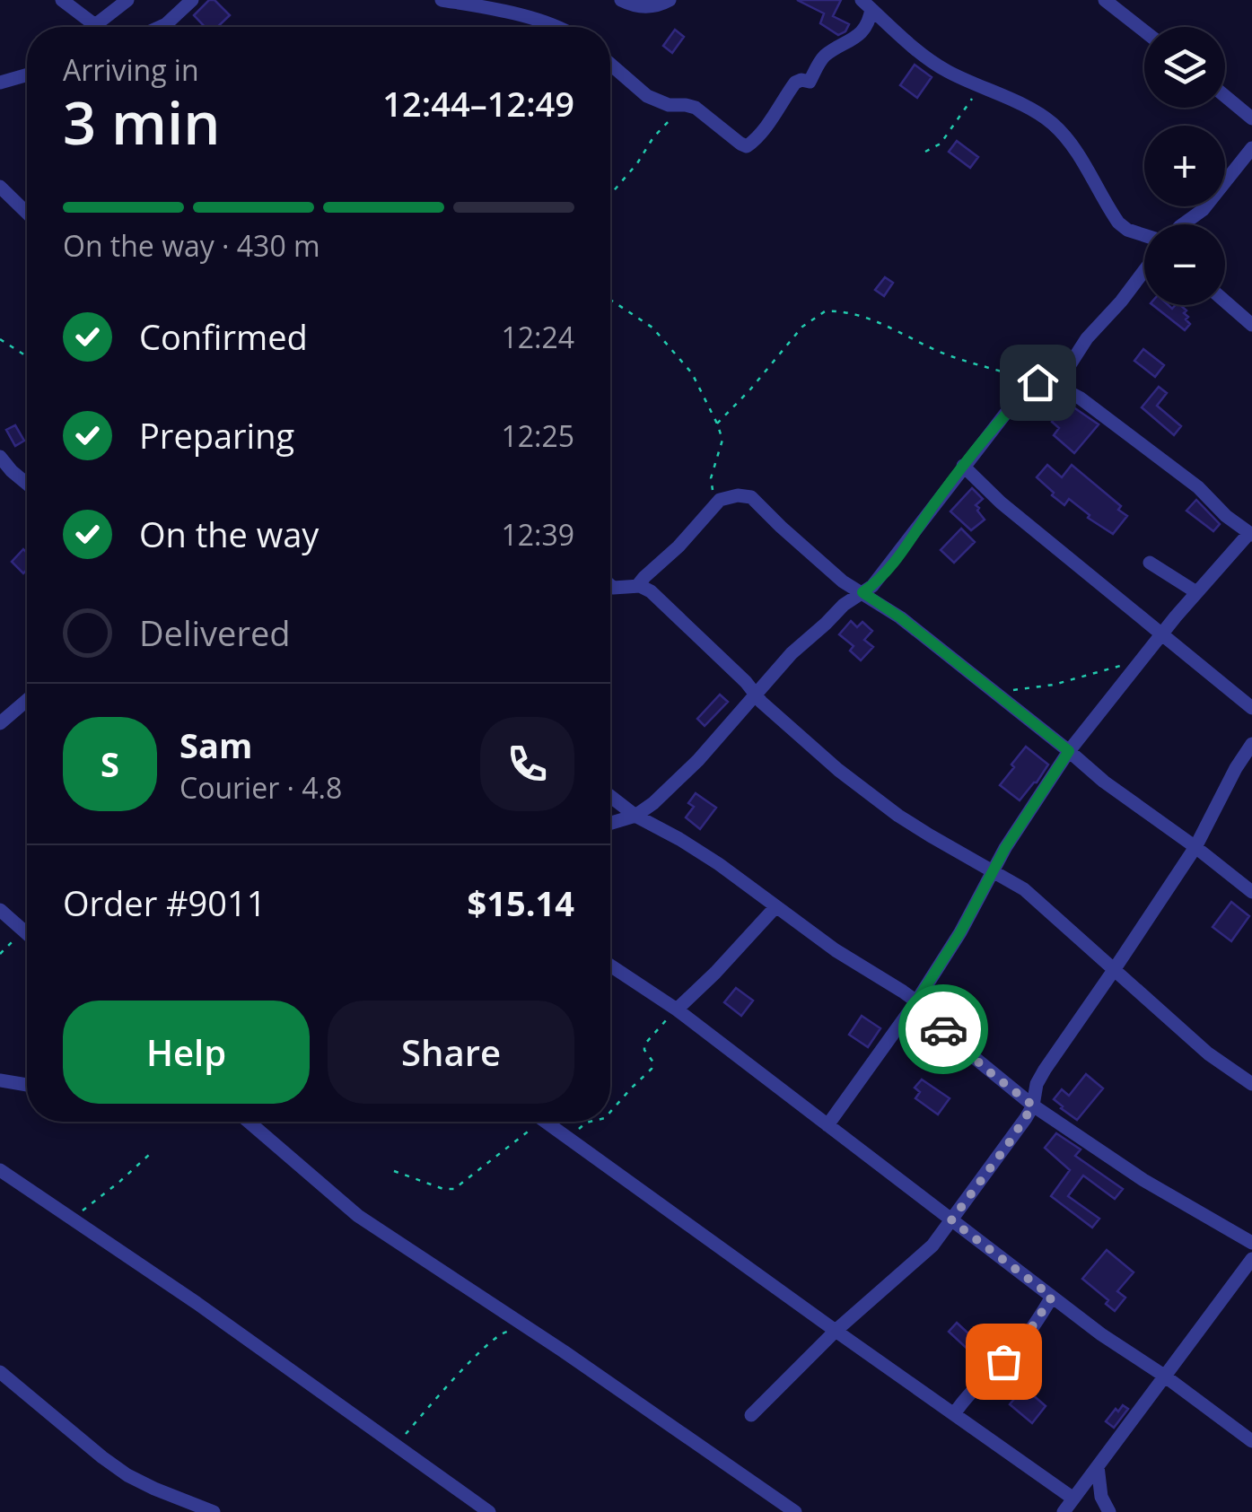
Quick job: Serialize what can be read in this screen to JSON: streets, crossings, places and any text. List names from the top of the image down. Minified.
{"page":{"map_buttons":["+","−"],"heading":["3 min","Arriving in","12:44–12:49"],"panel":["Sam","Courier · 4.8","Order #9011","$15.14"],"bar":"On the way · 430 m","list":[["Confirmed","12:24"],["Preparing","12:25"],["On the way","12:39"],"Delivered"],"round":"S","buttons":["Help","Share"]}}
